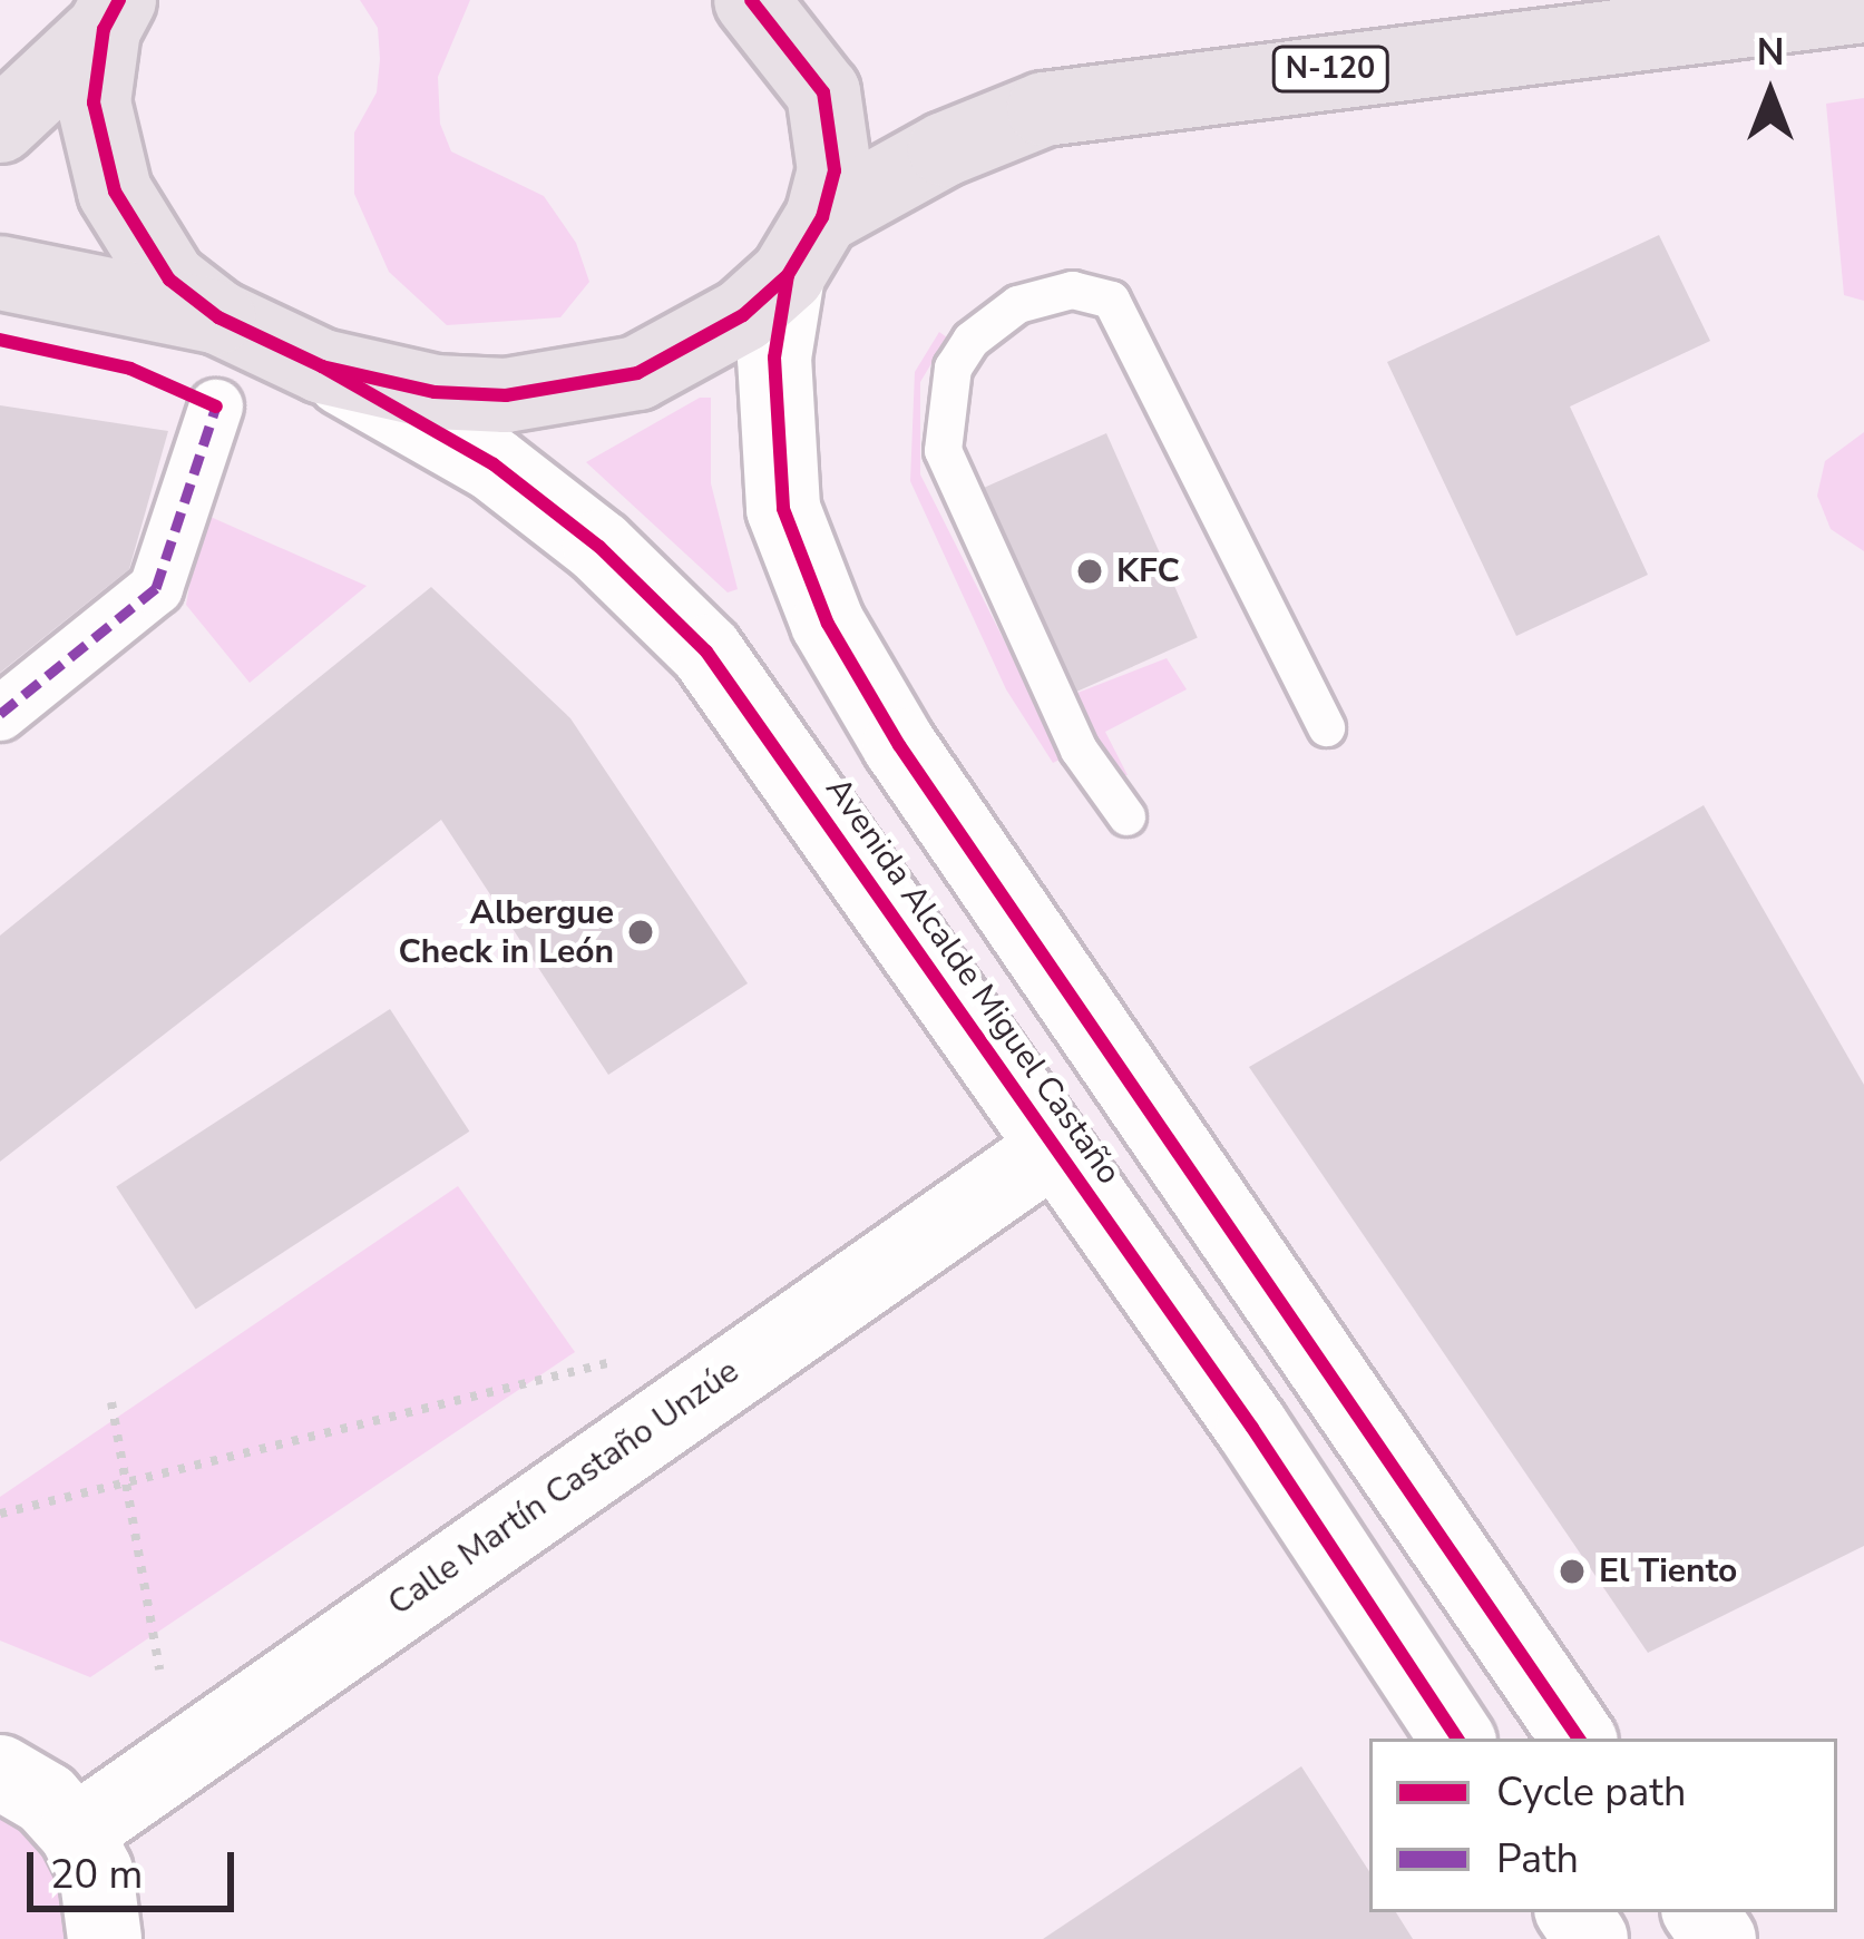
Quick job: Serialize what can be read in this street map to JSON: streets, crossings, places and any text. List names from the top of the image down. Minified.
{"streets":{"highway":["N-120"],"main road":["Avenida Alcalde Miguel Castaño","Calle Martín Castaño Unzúe"]},"crossings":[["N-120","Avenida Alcalde Miguel Castaño"],["Avenida Alcalde Miguel Castaño","Calle Martín Castaño Unzúe"]],"places":["KFC","Albergue Check in León","El Tiento"],"legend":["Cycle path","Path"],"scale_bar":"20 m","north":"top"}
